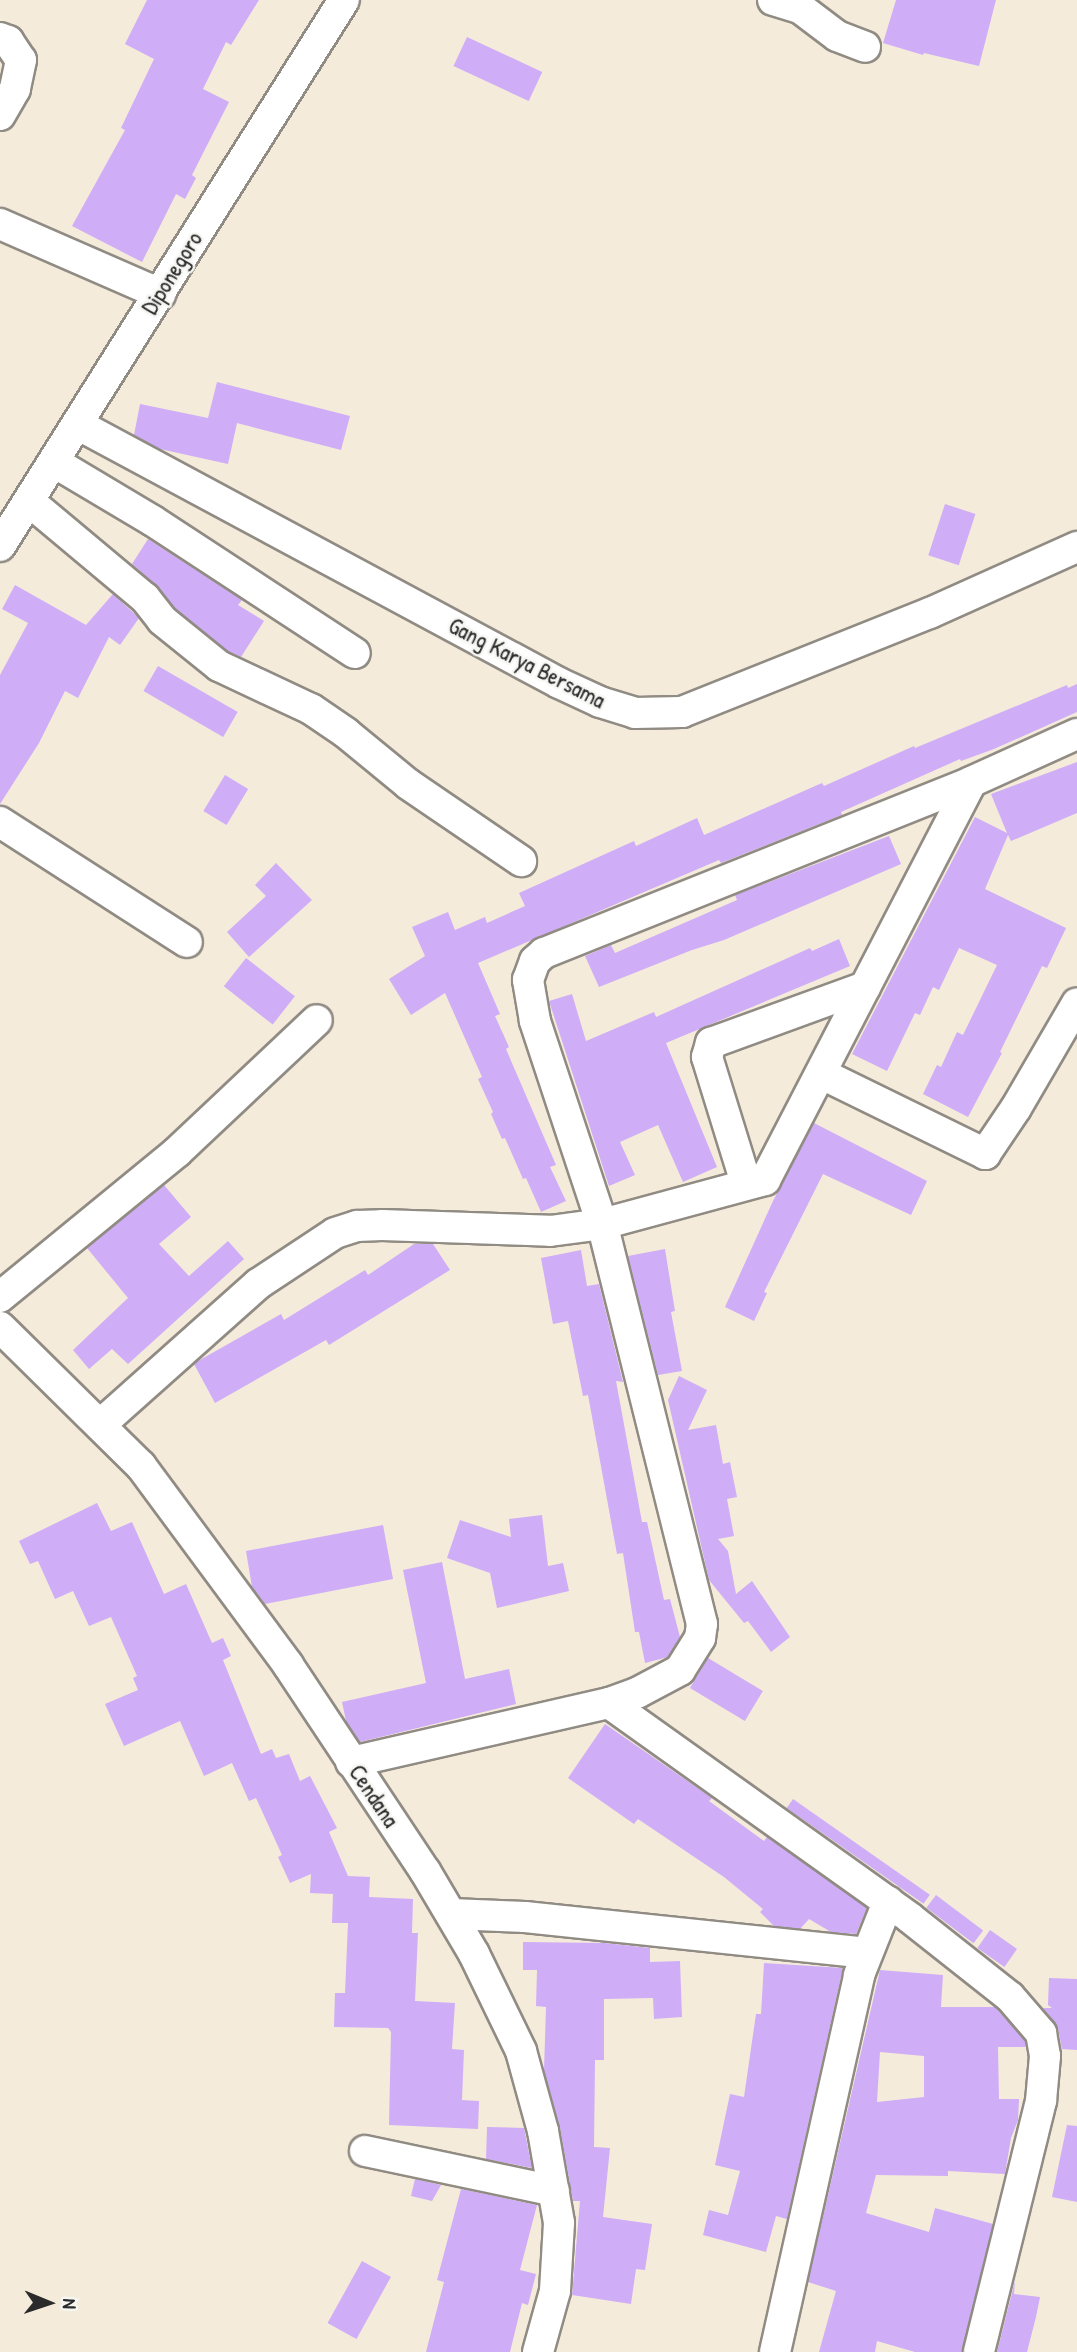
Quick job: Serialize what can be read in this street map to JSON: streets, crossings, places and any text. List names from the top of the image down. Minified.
{"streets":{"street":["Diponegoro","Gang Karya Bersama","Cendana"]},"crossings":[["Diponegoro","Gang Karya Bersama"]],"north":"right"}
